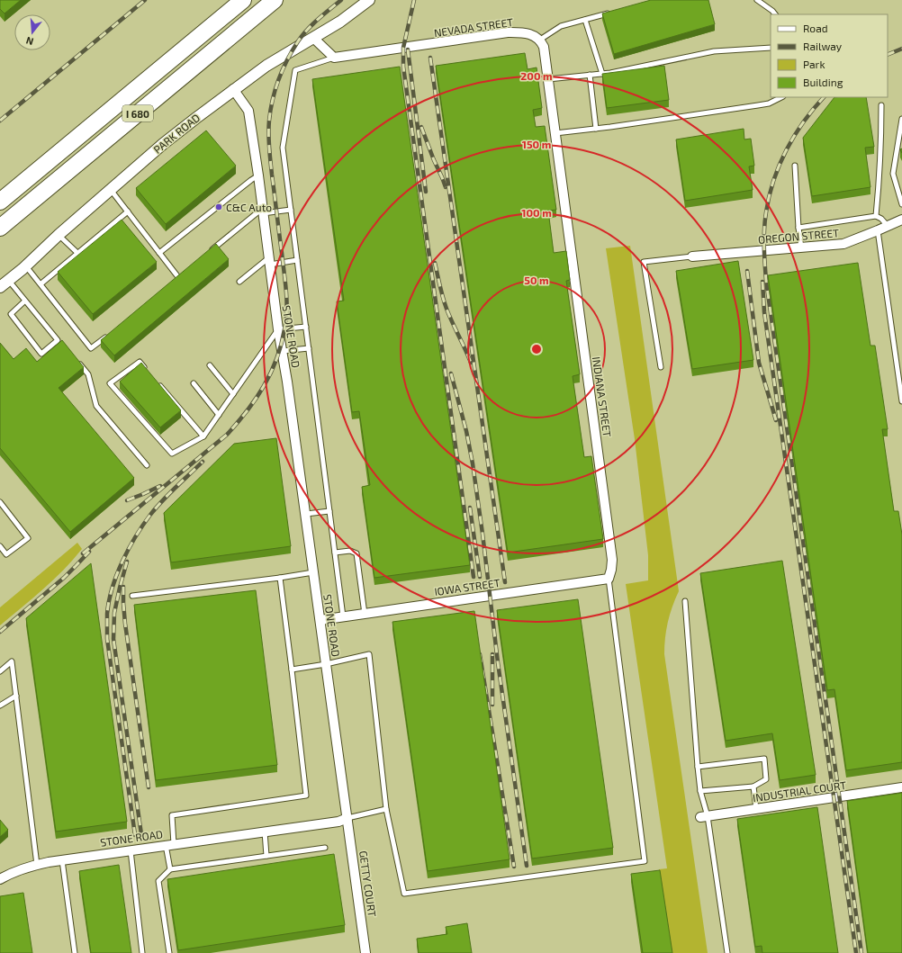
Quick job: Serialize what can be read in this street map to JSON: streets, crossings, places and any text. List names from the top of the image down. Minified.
{"streets":{"highway":["I 680"],"street":["NEVADA STREET","PARK ROAD","OREGON STREET","STONE ROAD","INDIANA STREET","IOWA STREET","INDUSTRIAL COURT","GETTY COURT"]},"crossings":[["PARK ROAD","STONE ROAD"],["STONE ROAD","IOWA STREET"],["STONE ROAD","GETTY COURT"],["INDIANA STREET","IOWA STREET"]],"places":["C&C Auto"],"legend":["Road","Railway","Park","Building"],"north":"bottom","rings":["200 m","150 m","100 m","50 m"]}
